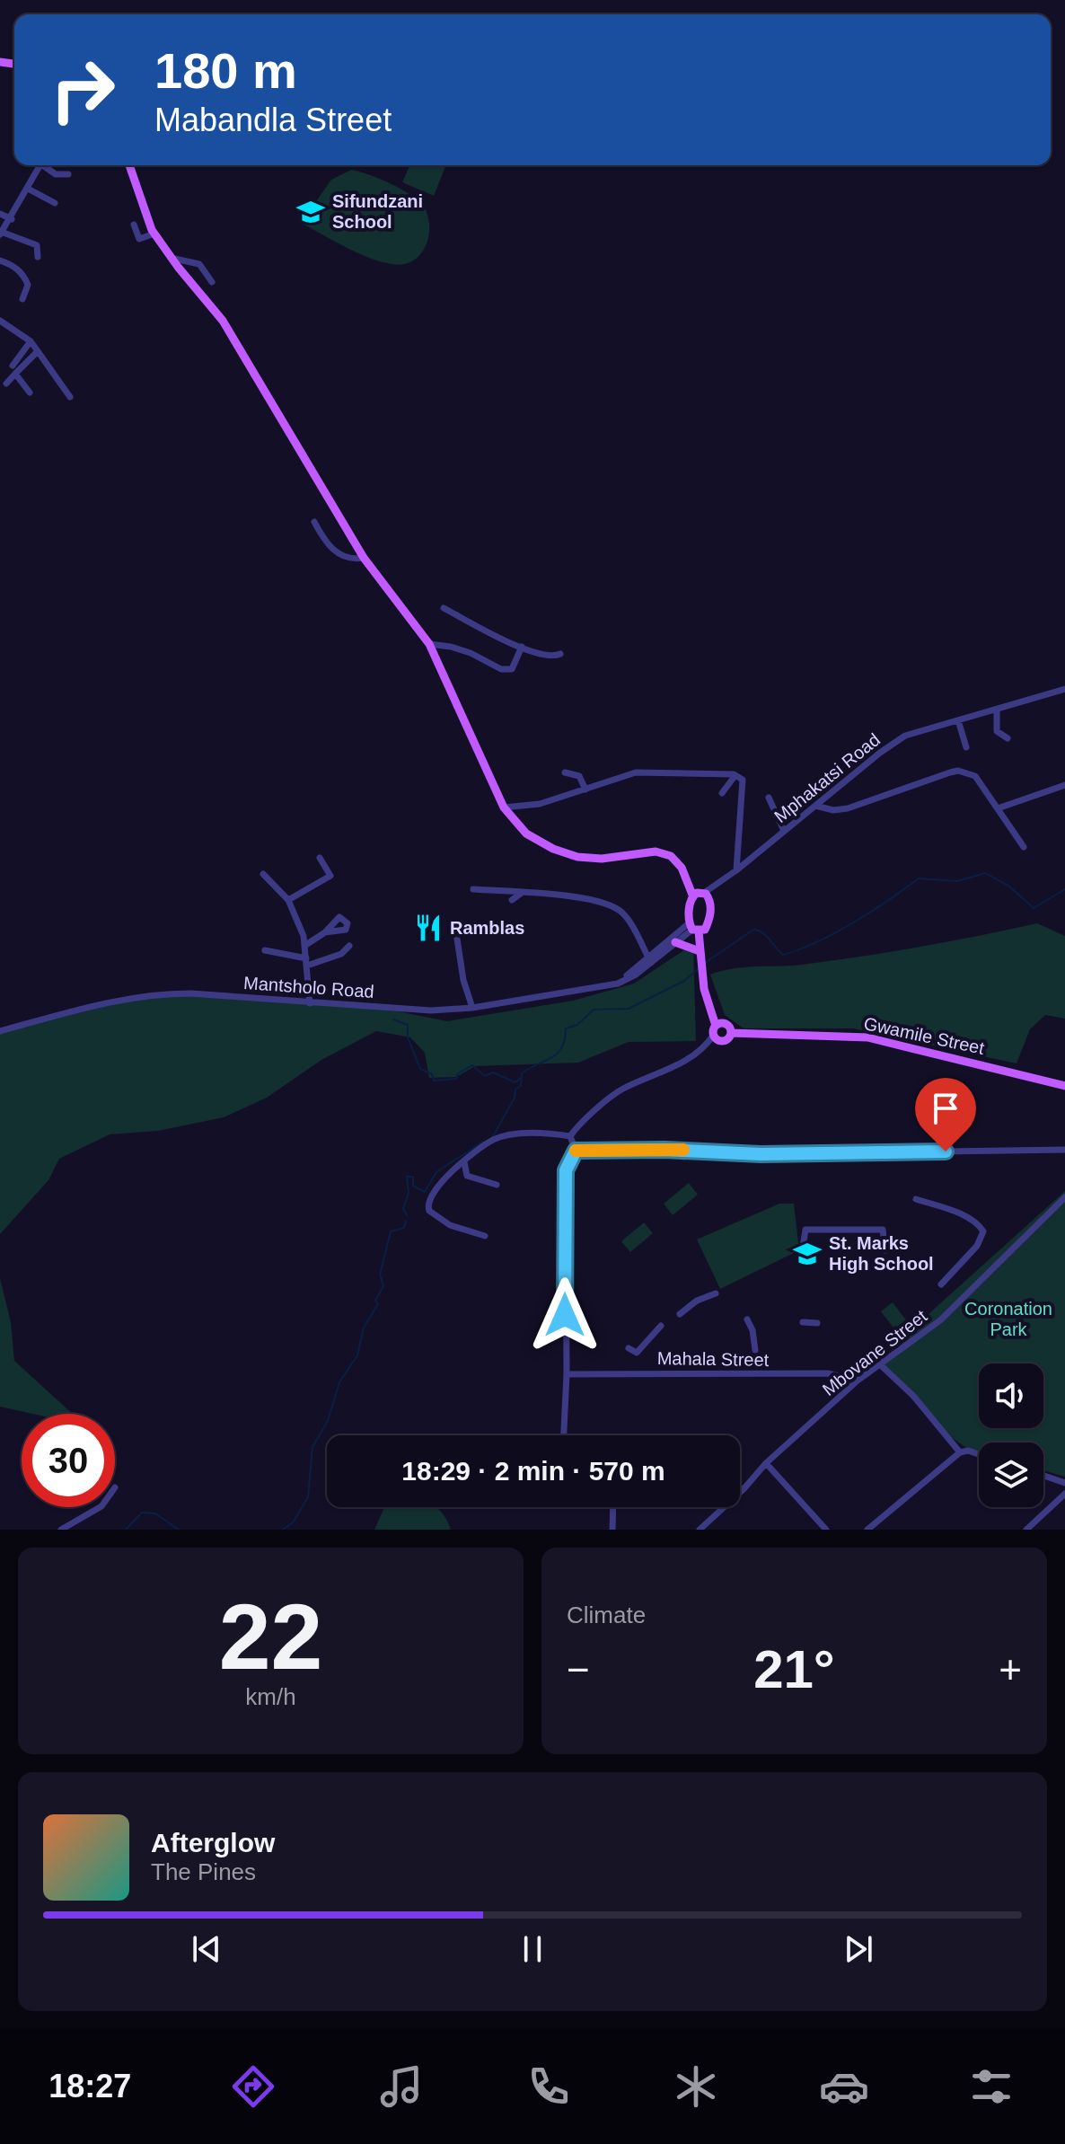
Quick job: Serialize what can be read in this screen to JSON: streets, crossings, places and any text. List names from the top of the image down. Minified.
{"streets":{"main road":["Gwamile Street"],"street":["Mphakatsi Road","Mantsholo Road","Mbovane Street","Mahala Street"]},"crossings":[["Mbovane Street","Mahala Street"]],"parks":["Coronation Park"],"places":{"school or university":["Sifundzani School","St. Marks High School"],"restaurant":["Ramblas"]},"page":{"turn":["180 m","Mabandla Street"],"limit":"30","trip":"18:29 · 2 min · 570 m","tile":[["22","km/h"],"Climate"],"heat":["−","21°","+"],"song":["Afterglow","The Pines"],"tabs":"18:27"}}
